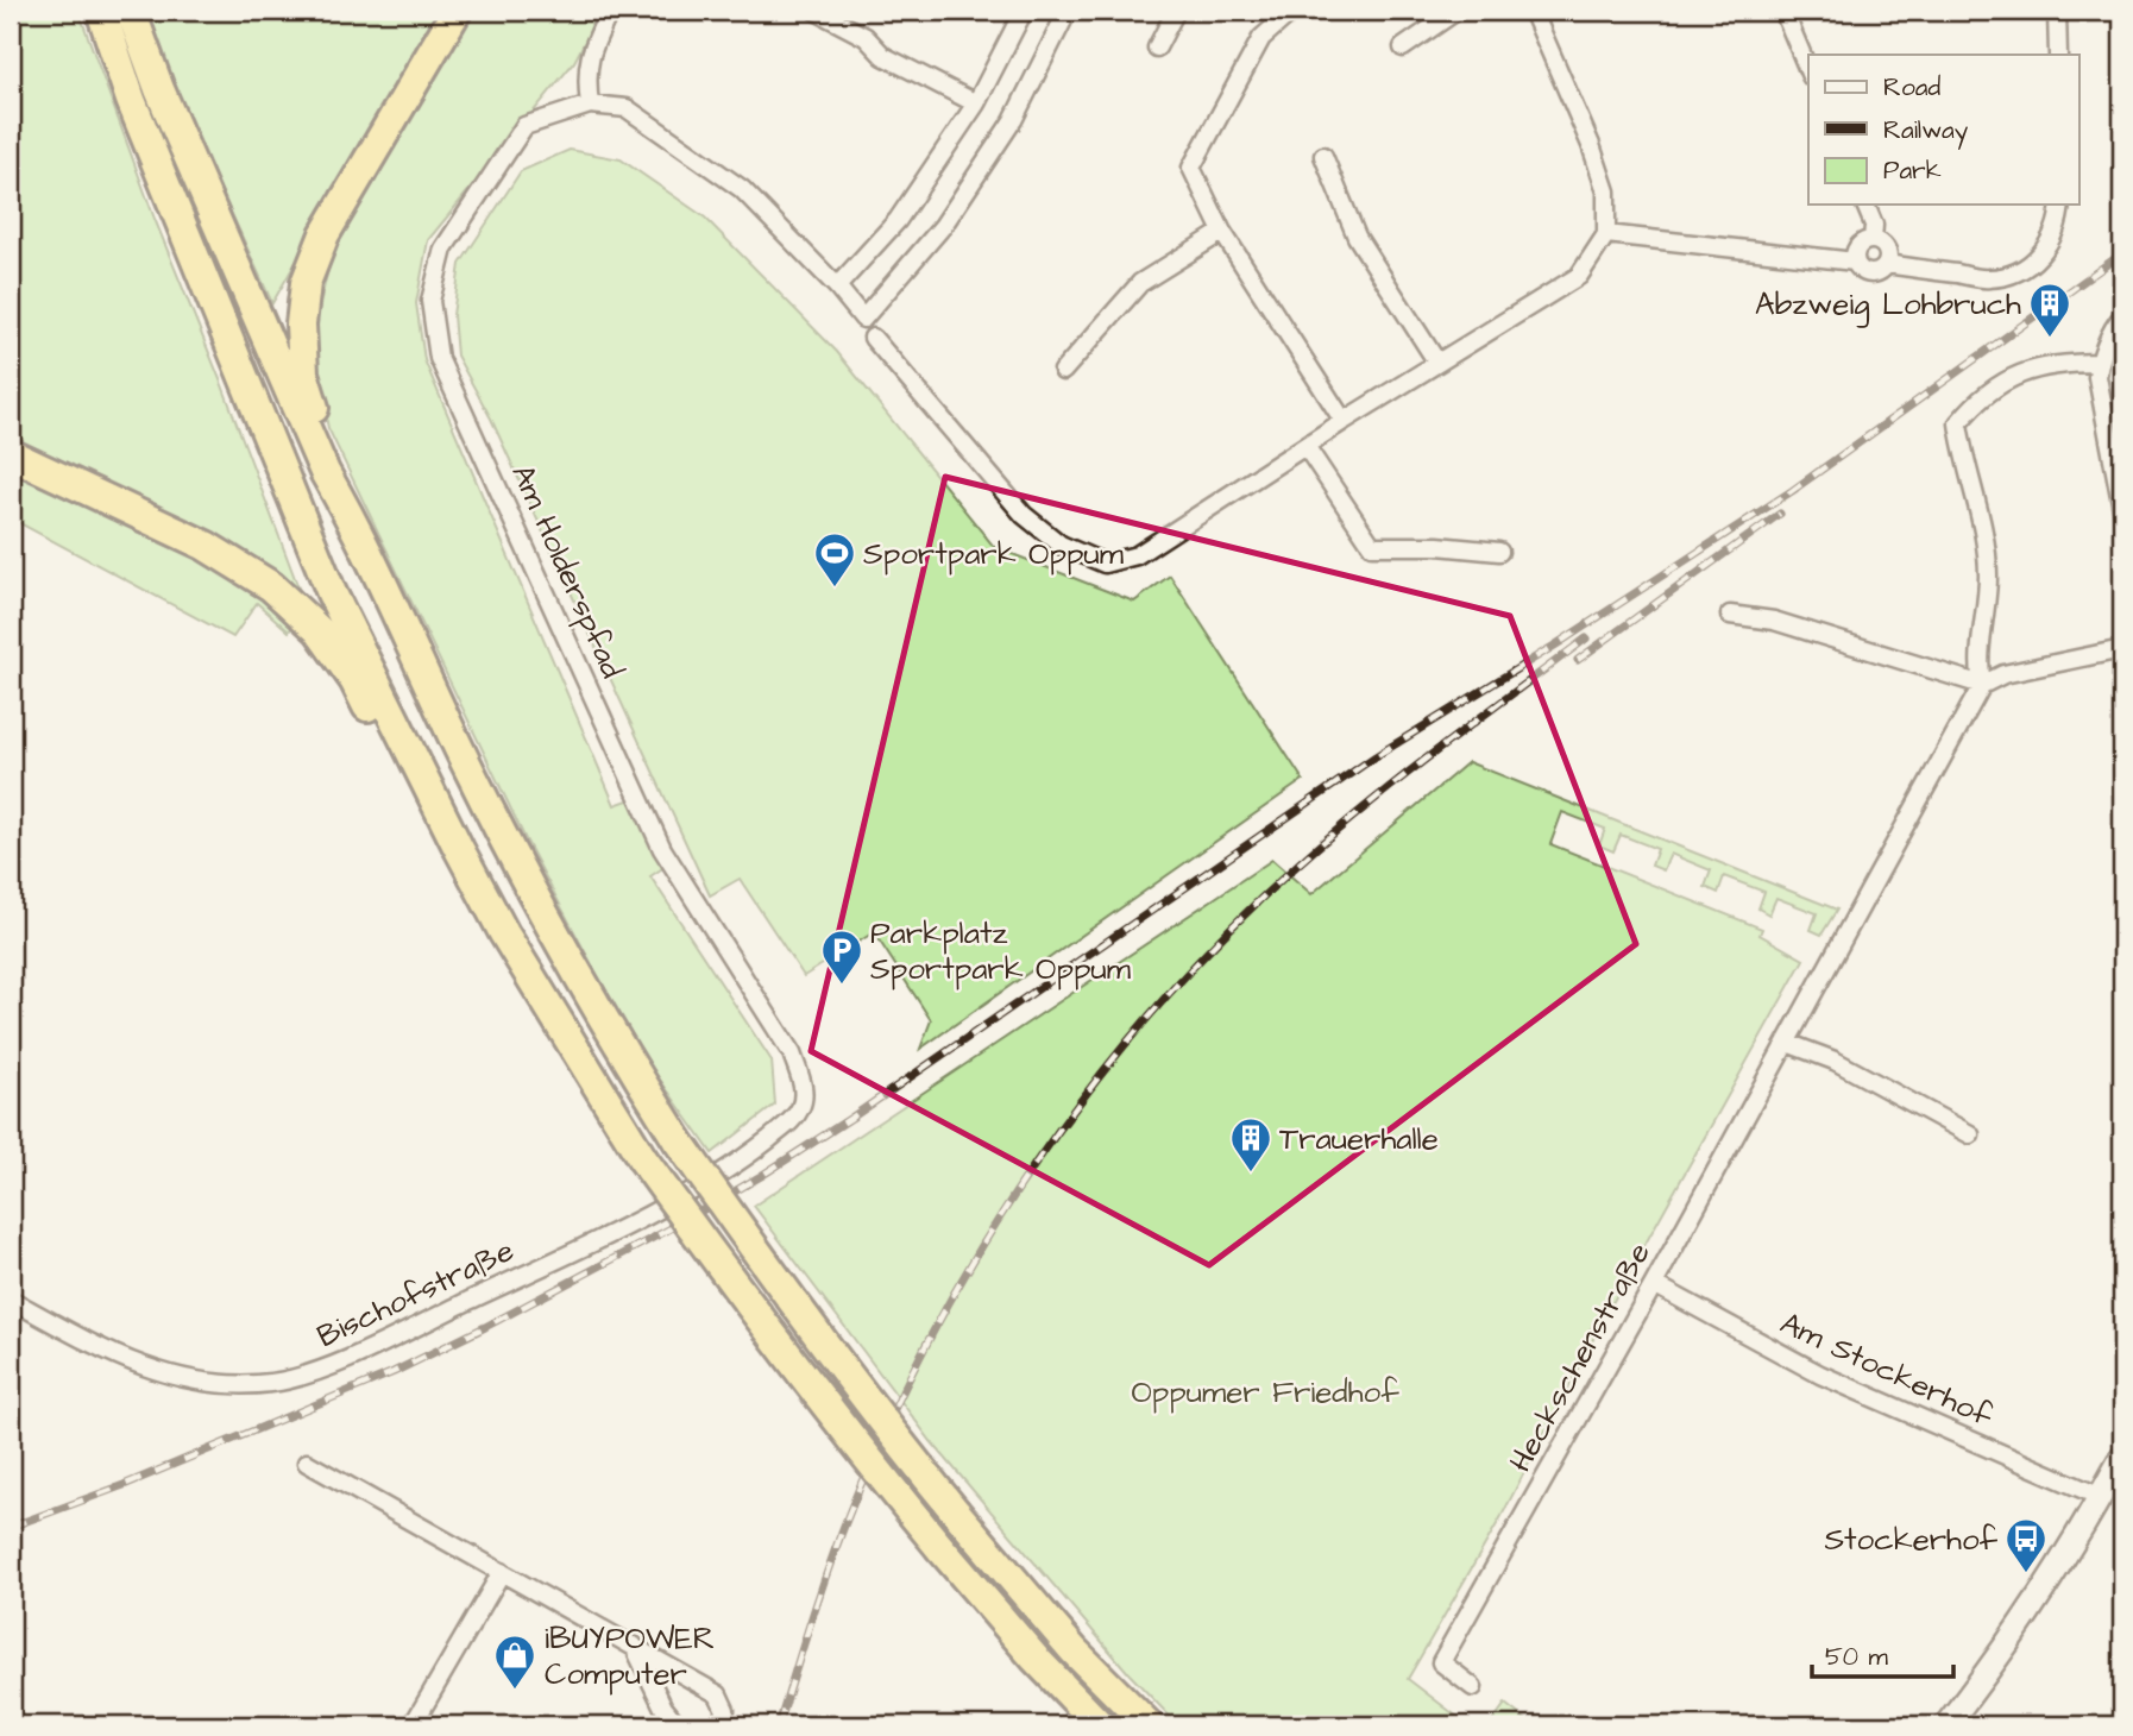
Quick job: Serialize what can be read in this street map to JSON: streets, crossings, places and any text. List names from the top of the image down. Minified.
{"streets":{"street":["Am Holderspfad","Bischofstraße","Heckschenstraße","Am Stockerhof"]},"crossings":[["Am Holderspfad","Bischofstraße"],["Heckschenstraße","Am Stockerhof"]],"parks":["Oppumer Friedhof"],"places":{"building":["Abzweig Lohbruch","Trauerhalle"],"sports":["Sportpark Oppum"],"parking":["Parkplatz Sportpark Oppum"],"bus stop":["Stockerhof"],"shop":["iBUYPOWER Computer"]},"legend":["Road","Railway","Park"],"scale_bar":"50 m"}
